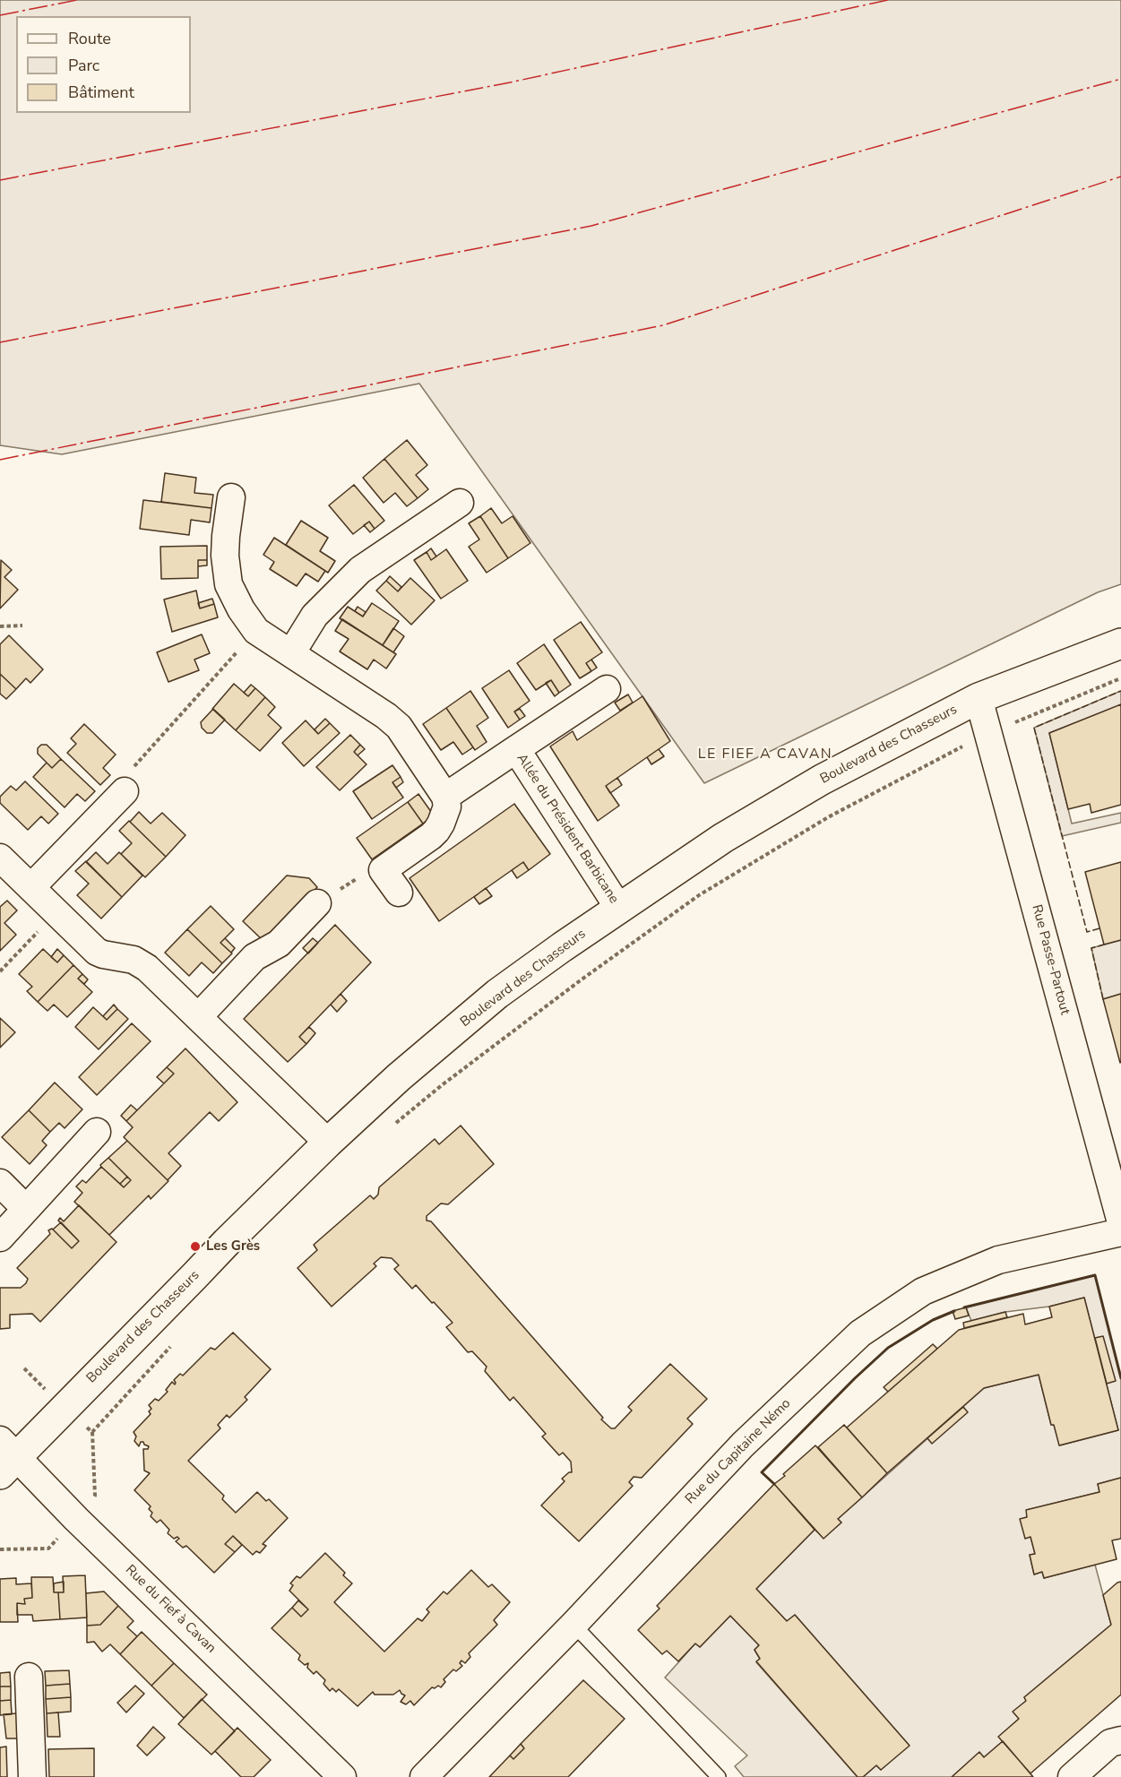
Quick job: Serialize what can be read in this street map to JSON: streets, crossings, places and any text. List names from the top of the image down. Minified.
{"streets":{"street":["Boulevard des Chasseurs","Allée du Président Barbicane","Rue Passe-Partout","Rue du Capitaine Némo","Rue du Fief à Cavan"]},"crossings":[["Boulevard des Chasseurs","Allée du Président Barbicane"],["Boulevard des Chasseurs","Rue Passe-Partout"],["Boulevard des Chasseurs","Rue du Fief à Cavan"]],"districts":["LE FIEF A CAVAN"],"places":["Les Grès"],"legend":["Route","Parc","Bâtiment"]}
